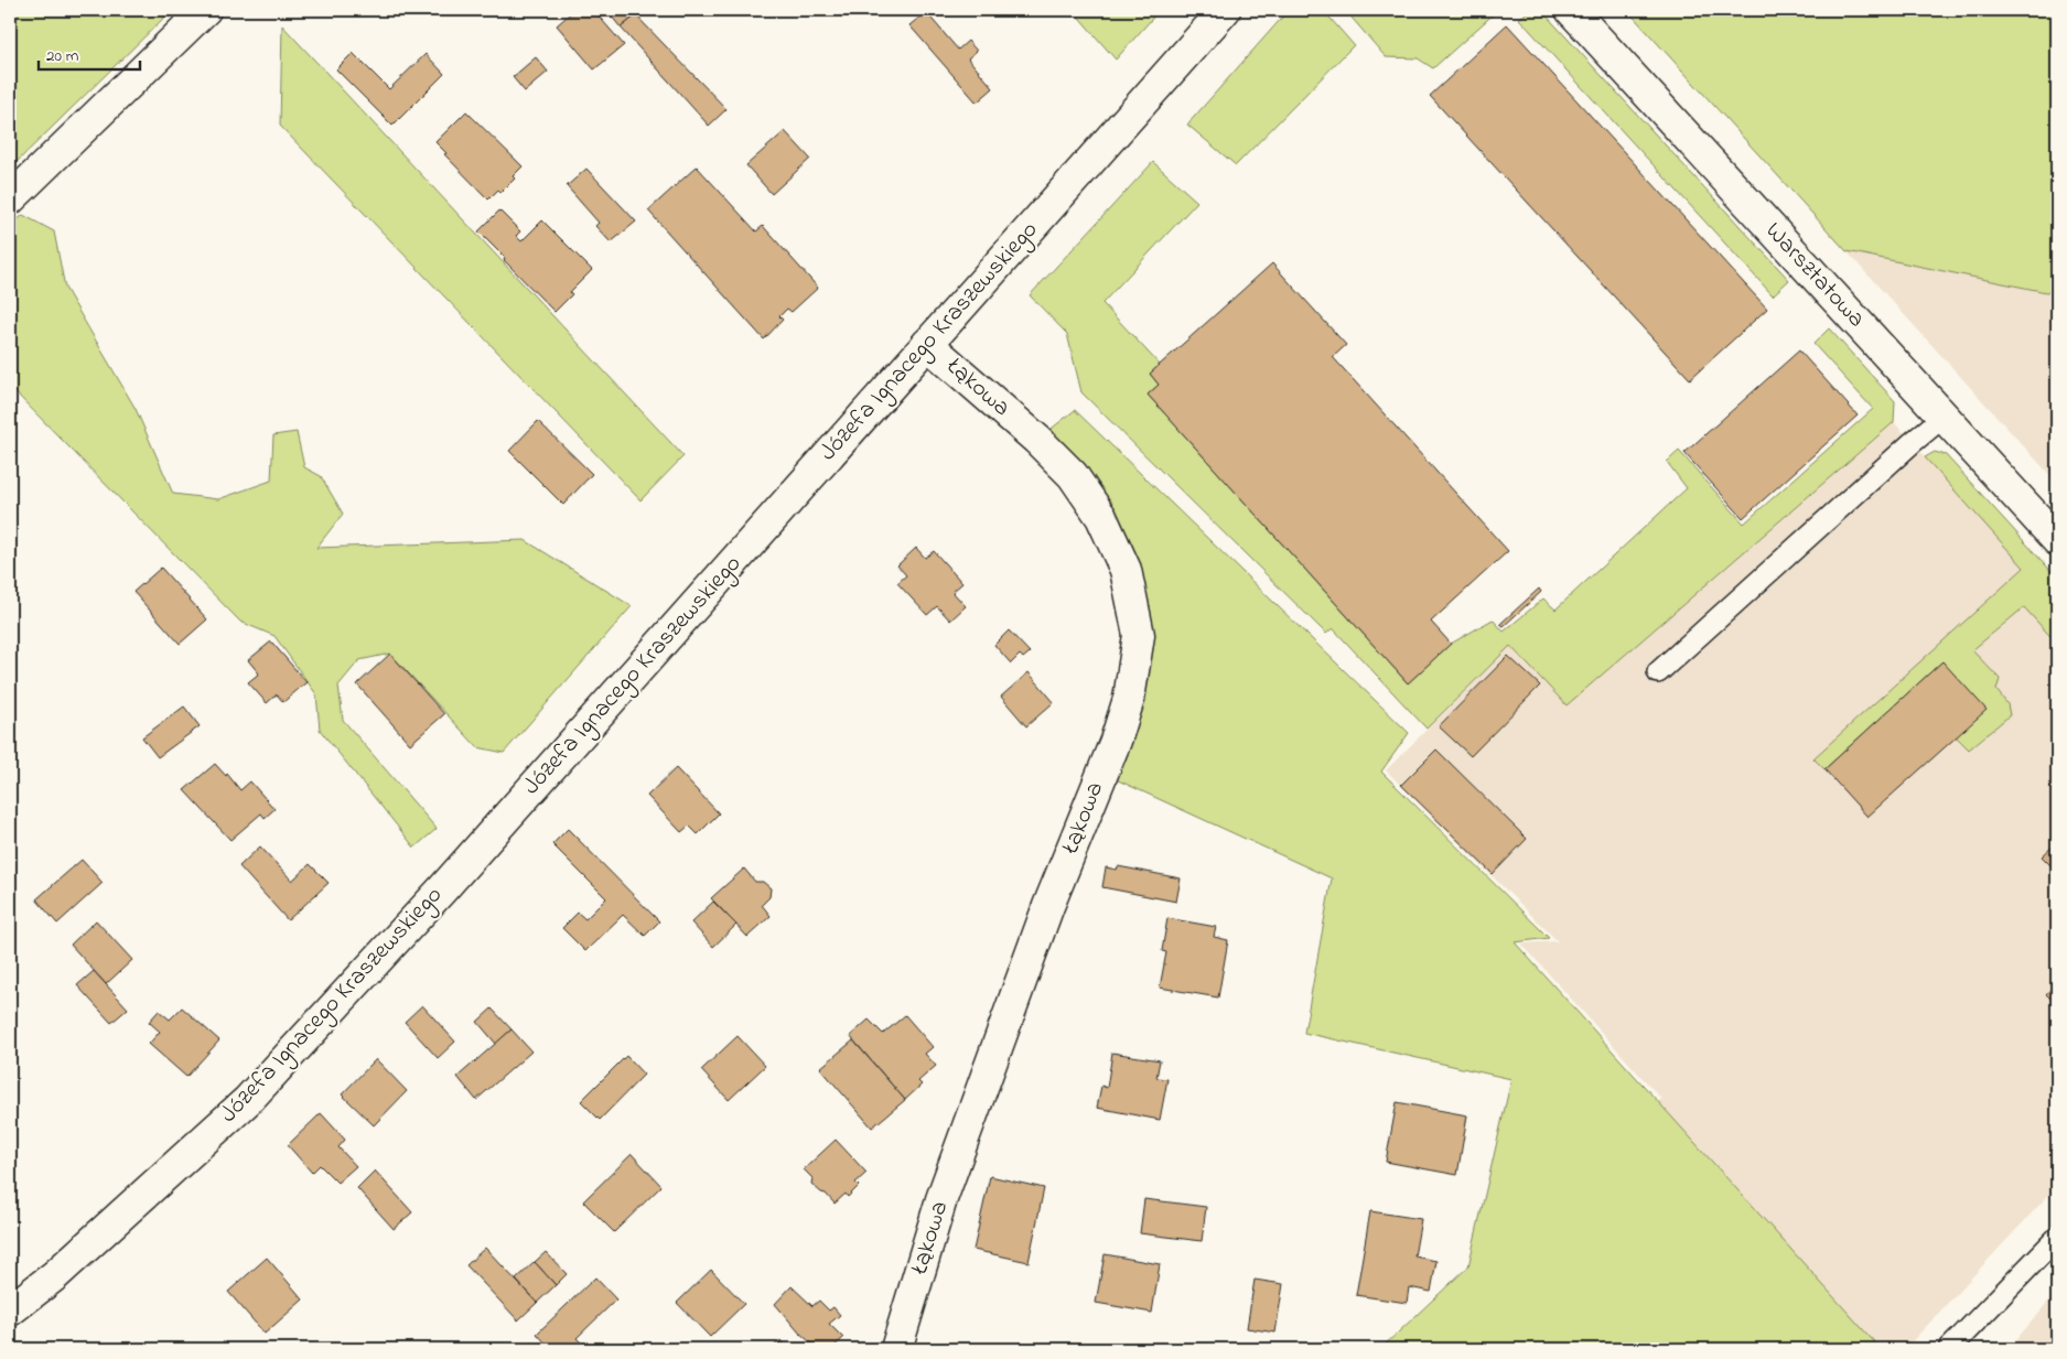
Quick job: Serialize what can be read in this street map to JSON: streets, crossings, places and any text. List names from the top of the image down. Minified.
{"streets":{"street":["Warsztatowa","Józefa Ignacego Kraszewskiego","Łąkowa"]},"crossings":[["Józefa Ignacego Kraszewskiego","Łąkowa"]],"scale_bar":"20 m"}
